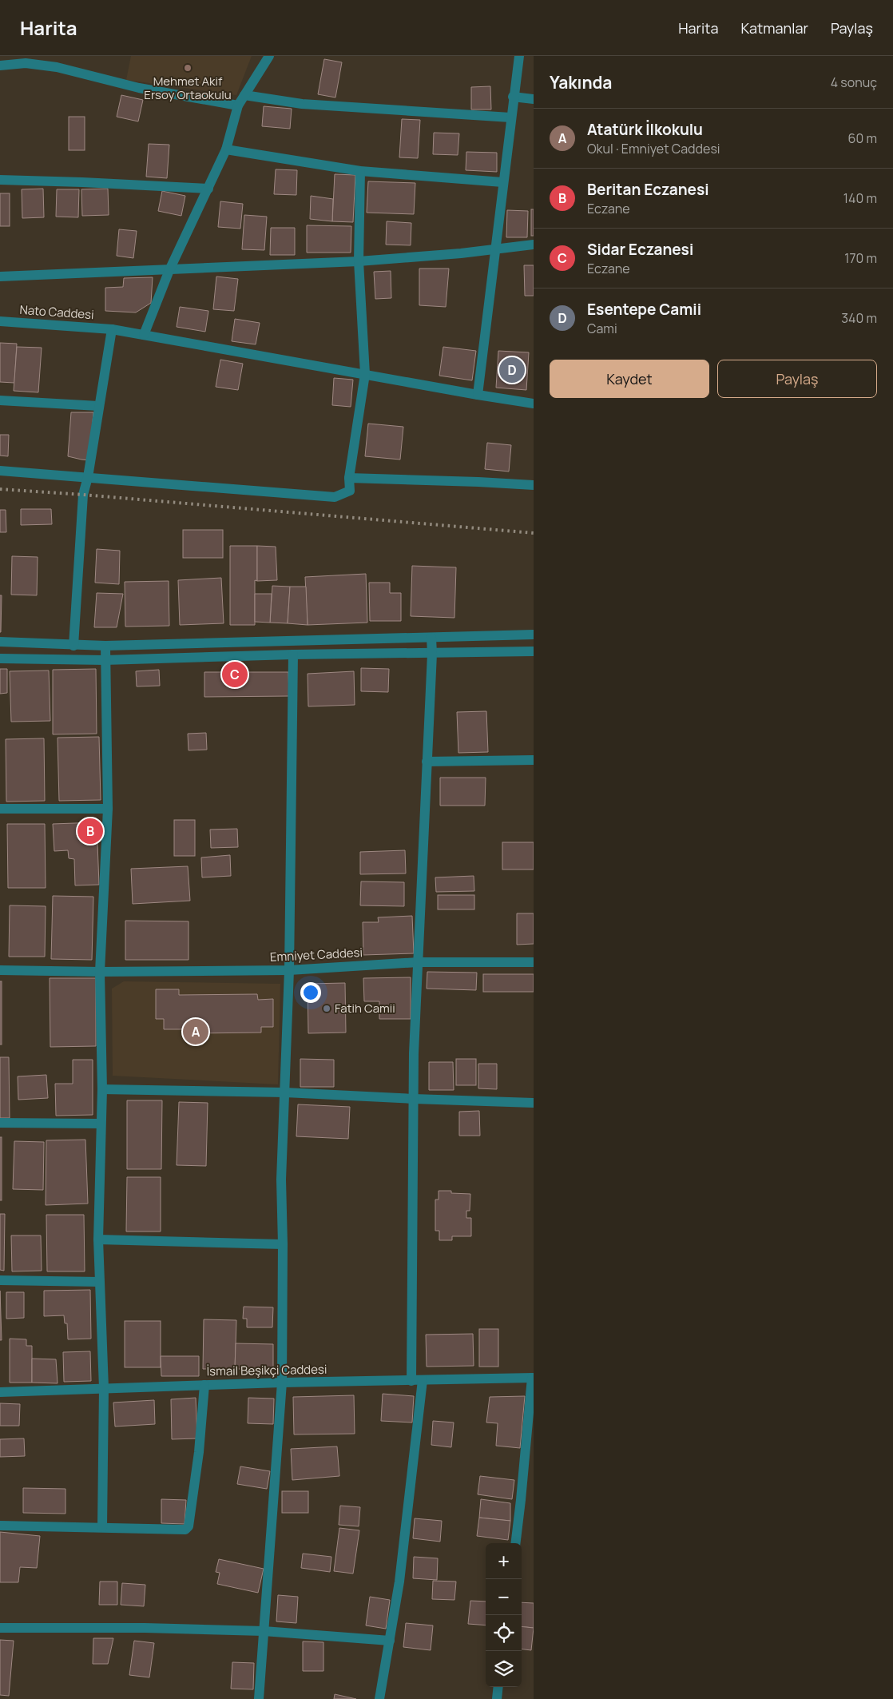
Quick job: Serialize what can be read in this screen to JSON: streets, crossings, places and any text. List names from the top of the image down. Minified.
{"streets":{"street":["Nato Caddesi","Emniyet Caddesi","İsmail Beşikçi Caddesi"]},"places":["Mehmet Akif Ersoy Ortaokulu","Fatih Camii"],"page":{"header":"Harita","nav":["Harita","Katmanlar","Paylaş"],"heading":["Yakında","4 sonuç"],"list":[{"mark":"A","name":"Atatürk İlkokulu","note":"Okul · Emniyet Caddesi","value":"60 m"},{"mark":"B","name":"Beritan Eczanesi","note":"Eczane","value":"140 m"},{"mark":"C","name":"Sidar Eczanesi","note":"Eczane","value":"170 m"},{"mark":"D","name":"Esentepe Camii","note":"Cami","value":"340 m"}],"buttons":["Kaydet","Paylaş"],"pins":["D","C","B","A"],"map_buttons":["+","−"]}}
